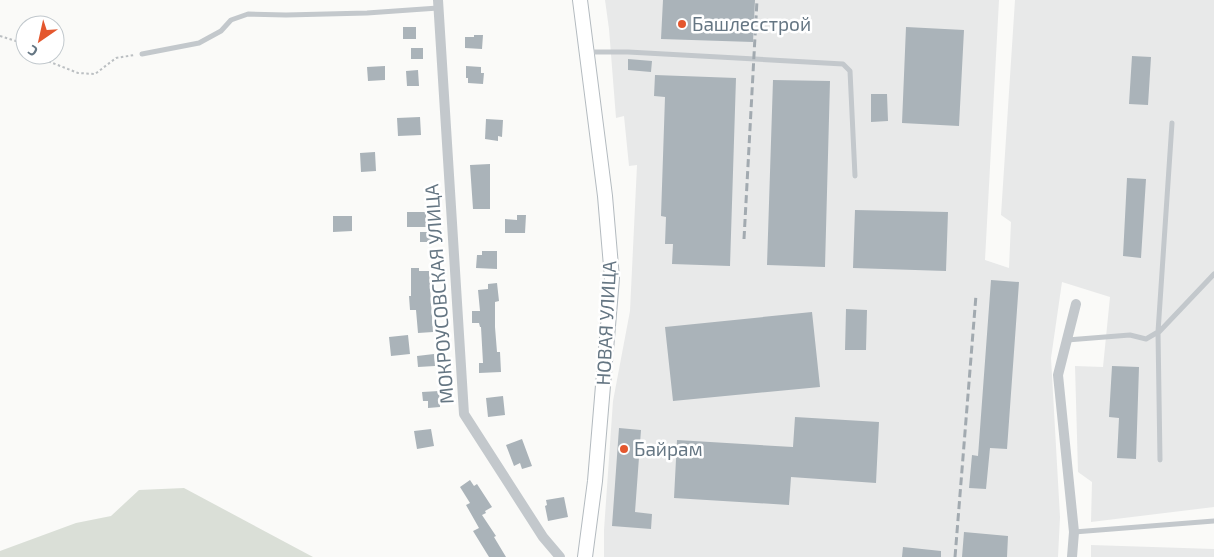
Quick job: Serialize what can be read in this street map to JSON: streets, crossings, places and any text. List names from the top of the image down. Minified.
{"streets":{"main road":["НОВАЯ УЛИЦА"],"street":["МОКРОУСОВСКАЯ УЛИЦА"]},"places":["Башлесстрой","Байрам"],"north":"bottom left"}
